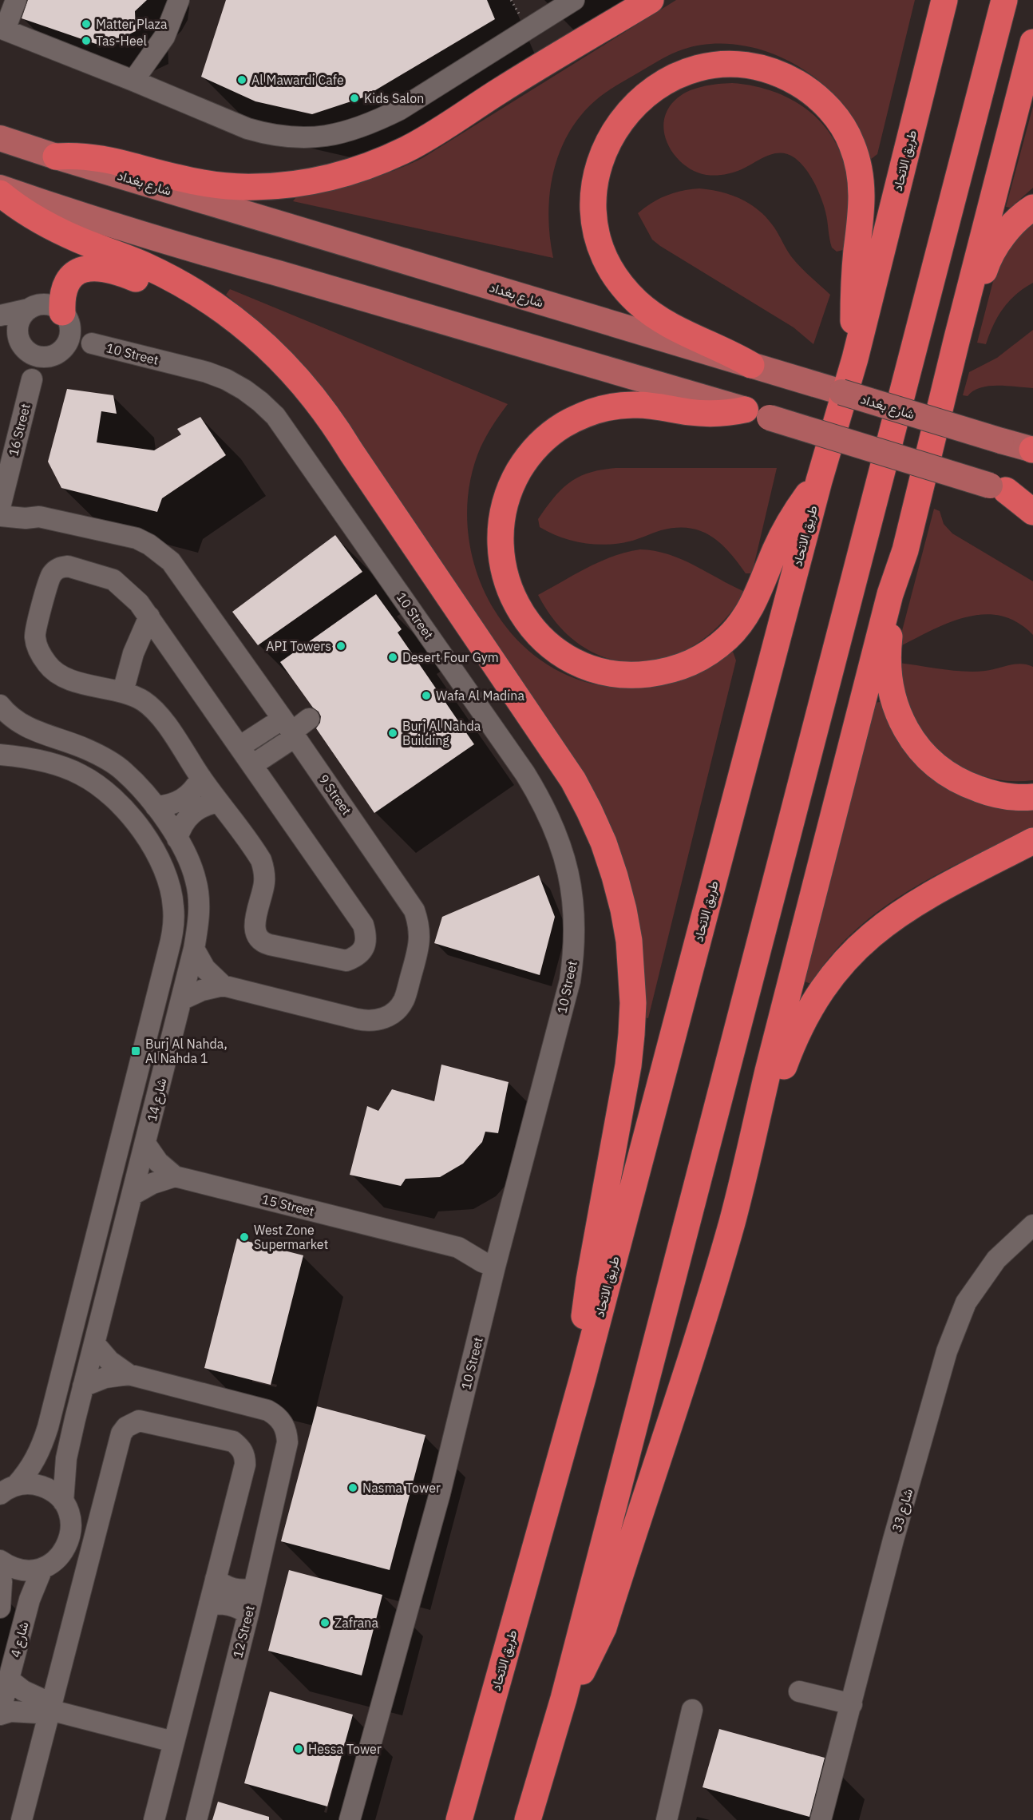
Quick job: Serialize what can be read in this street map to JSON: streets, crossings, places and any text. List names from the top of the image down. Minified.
{"streets":{"highway":["طريق الاتحاد"],"main road":["شارع بغداد"],"street":["10 Street","16 Street","9 Street","شارع 14","15 Street","شارع 33","12 Street","شارع 4"]},"crossings":[["16 Street","9 Street"]],"places":{"other":["Matter Plaza","Tas-Heel","Al Mawardi Cafe","Kids Salon","API Towers","Desert Four Gym","Wafa Al Madina","Burj Al Nahda Building","West Zone Supermarket","Nasma Tower","Zafrana","Hessa Tower"],"transit":["Burj Al Nahda, Al Nahda 1"]}}
